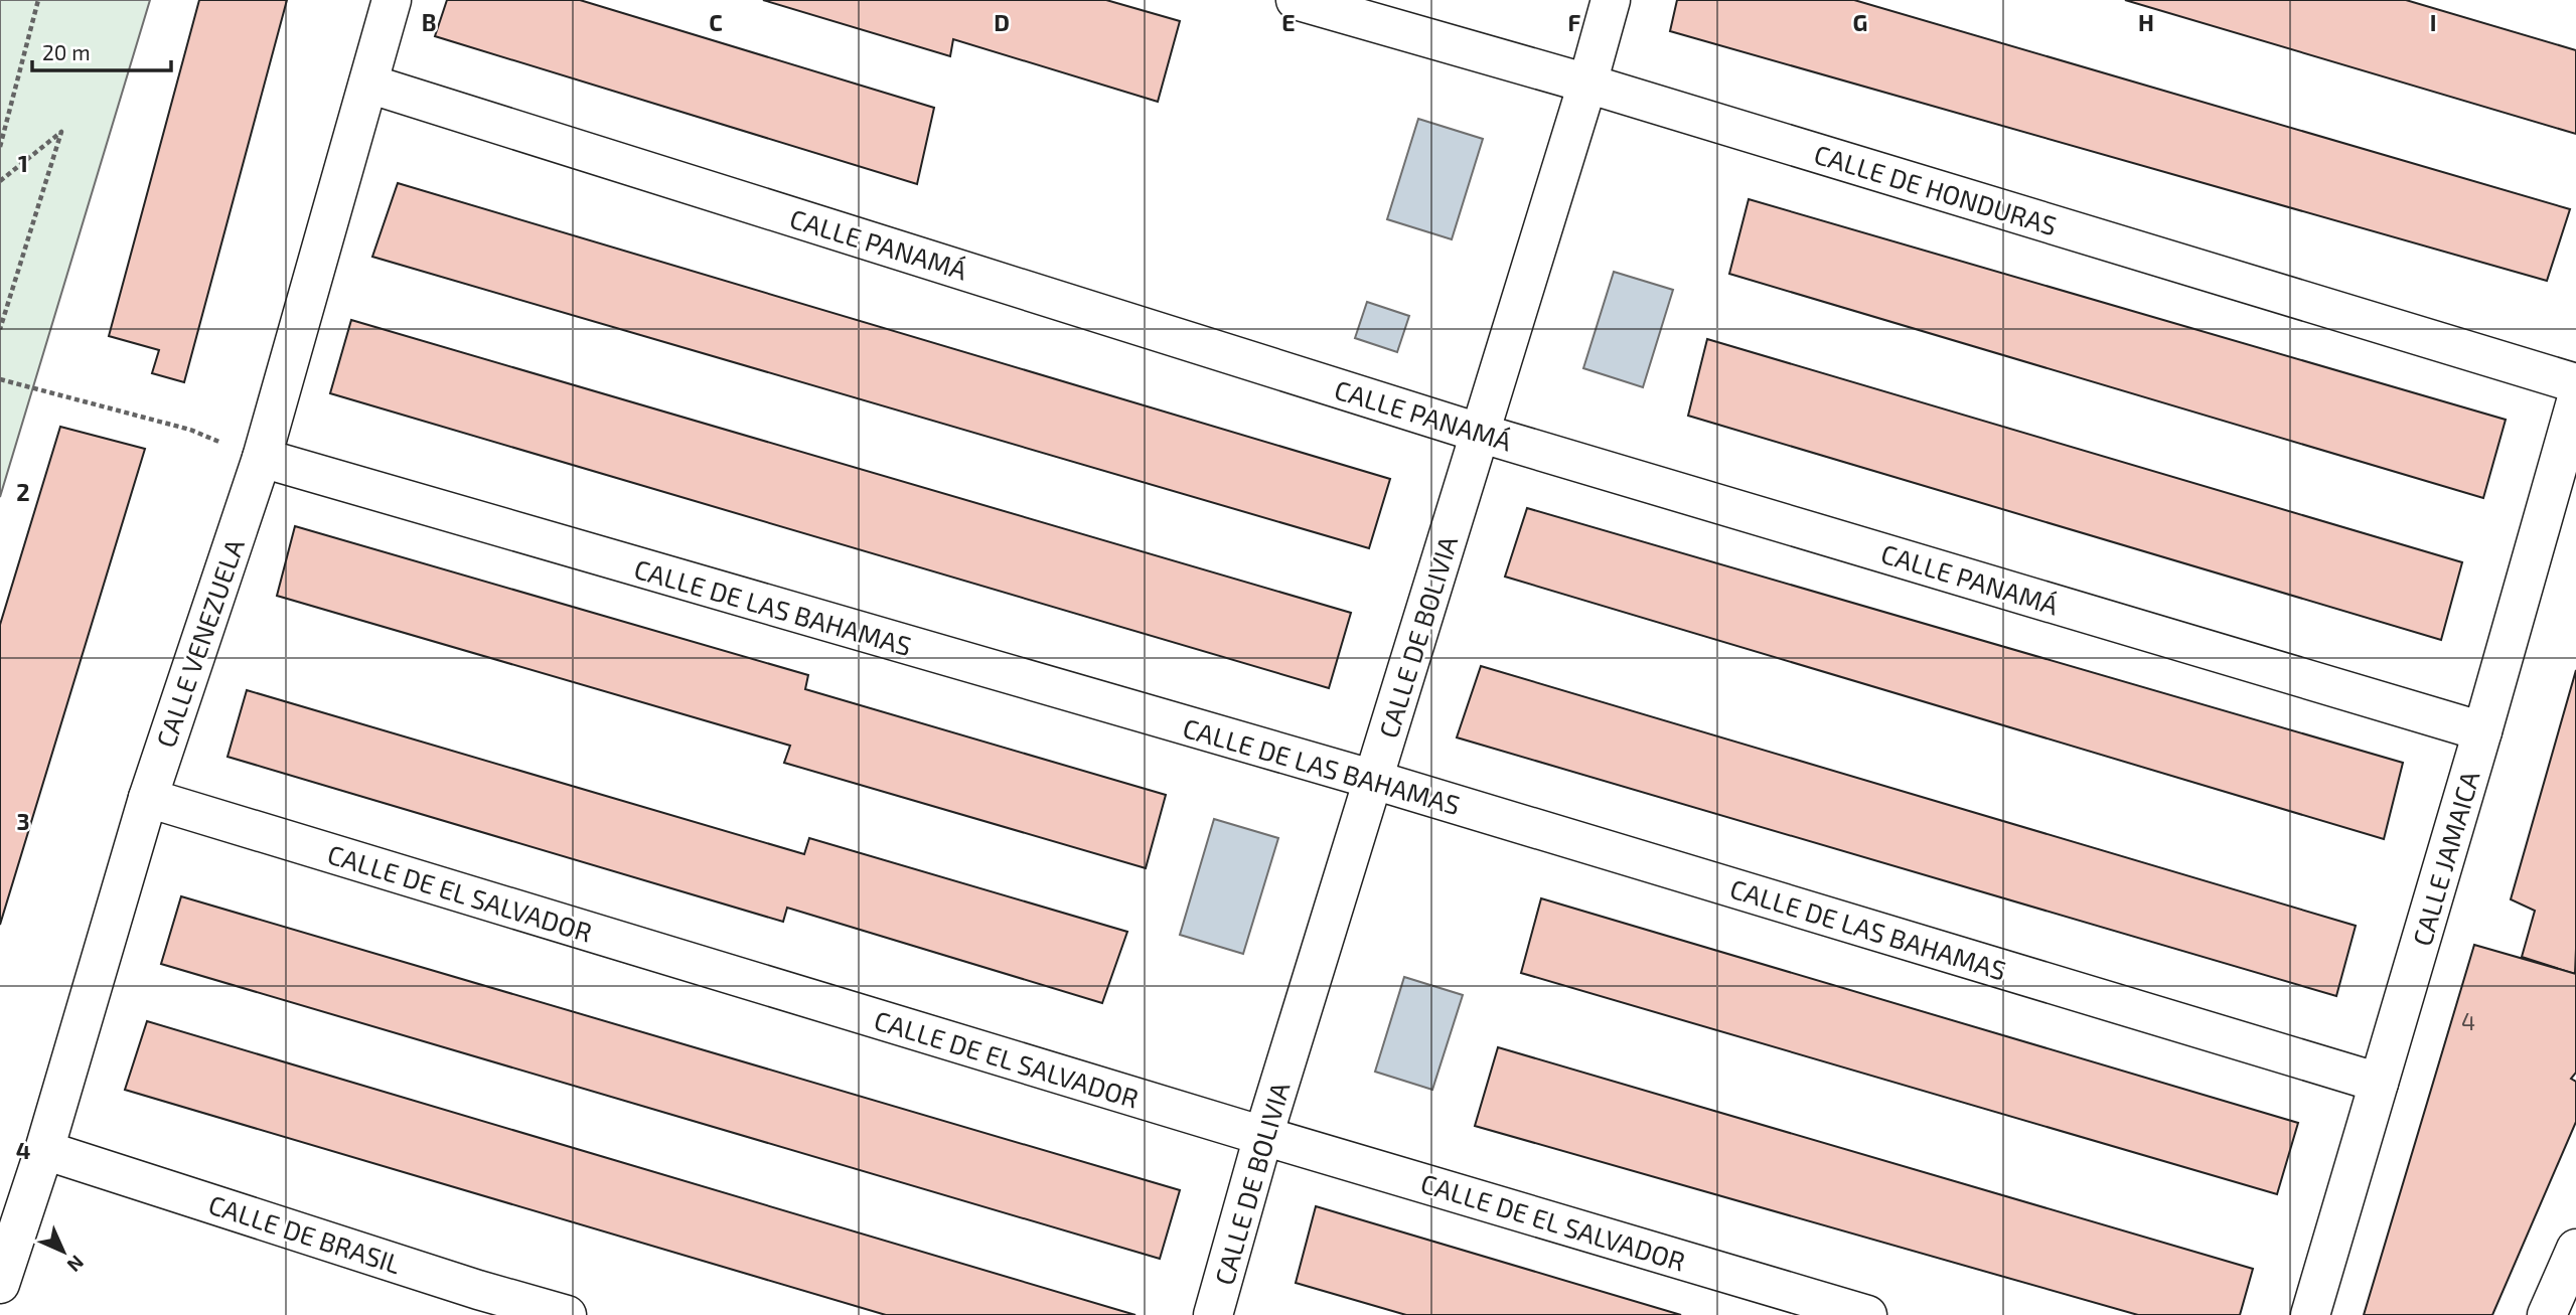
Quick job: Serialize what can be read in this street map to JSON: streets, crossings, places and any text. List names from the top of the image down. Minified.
{"streets":{"street":["CALLE DE HONDURAS","CALLE PANAMÁ","CALLE DE LAS BAHAMAS","CALLE DE BOLIVIA","CALLE VENEZUELA","CALLE JAMAICA","CALLE DE EL SALVADOR","CALLE DE BRASIL"]},"crossings":[["CALLE DE HONDURAS","CALLE DE BOLIVIA"],["CALLE PANAMÁ","CALLE DE BOLIVIA"],["CALLE PANAMÁ","CALLE VENEZUELA"],["CALLE PANAMÁ","CALLE JAMAICA"],["CALLE DE LAS BAHAMAS","CALLE DE BOLIVIA"],["CALLE DE LAS BAHAMAS","CALLE VENEZUELA"],["CALLE DE LAS BAHAMAS","CALLE JAMAICA"],["CALLE DE BOLIVIA","CALLE DE EL SALVADOR"],["CALLE VENEZUELA","CALLE DE EL SALVADOR"],["CALLE VENEZUELA","CALLE DE BRASIL"]],"house_numbers":["4"],"scale_bar":"20 m","north":"bottom right","grid":{"columns":["B","C","D","E","F","G","H","I"],"rows":["1","2","3","4"]}}
